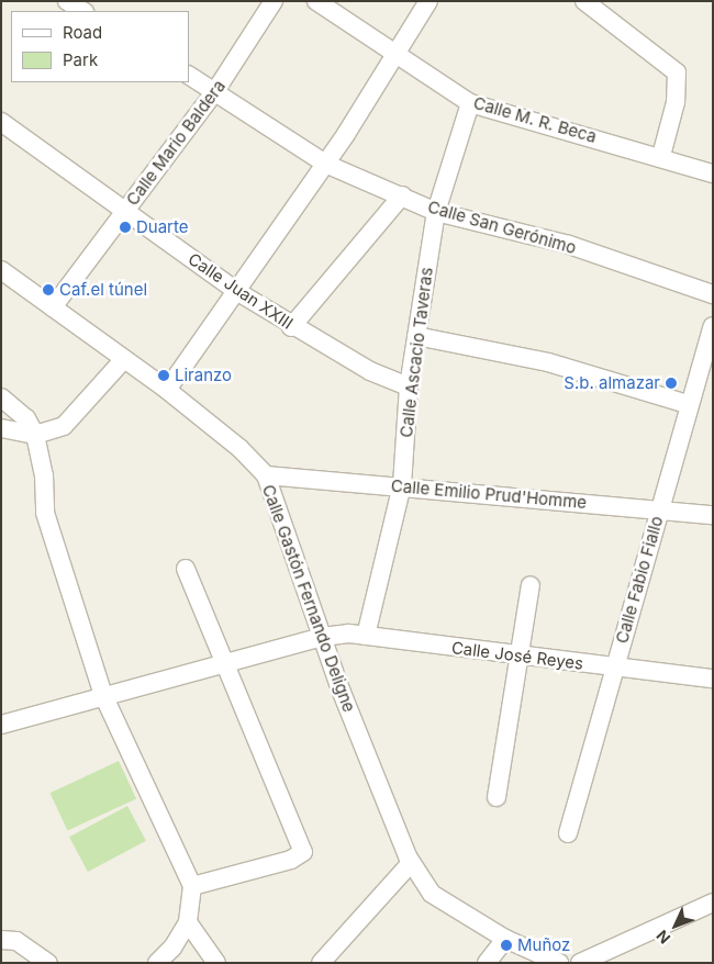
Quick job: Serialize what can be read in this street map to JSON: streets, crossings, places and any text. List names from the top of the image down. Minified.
{"streets":{"street":["Calle M. R. Beca","Calle Mario Baldera","Calle San Gerónimo","Calle Juan XXIII","Calle Ascacio Taveras","Calle Emilio Prud'Homme","Calle Fabio Fiallo","Calle Gastón Fernando Deligne","Calle José Reyes"]},"crossings":[["Calle M. R. Beca","Calle Ascacio Taveras"],["Calle Mario Baldera","Calle San Gerónimo"],["Calle Mario Baldera","Calle Juan XXIII"],["Calle Mario Baldera","Calle Gastón Fernando Deligne"],["Calle San Gerónimo","Calle Ascacio Taveras"],["Calle Juan XXIII","Calle Ascacio Taveras"],["Calle Ascacio Taveras","Calle Emilio Prud'Homme"],["Calle Ascacio Taveras","Calle José Reyes"],["Calle Emilio Prud'Homme","Calle Fabio Fiallo"],["Calle Emilio Prud'Homme","Calle Gastón Fernando Deligne"],["Calle Fabio Fiallo","Calle José Reyes"],["Calle Gastón Fernando Deligne","Calle José Reyes"]],"places":["Duarte","Caf.el túnel","Liranzo","S.b. almazar","Muñoz"],"legend":["Road","Park"],"north":"bottom left"}
